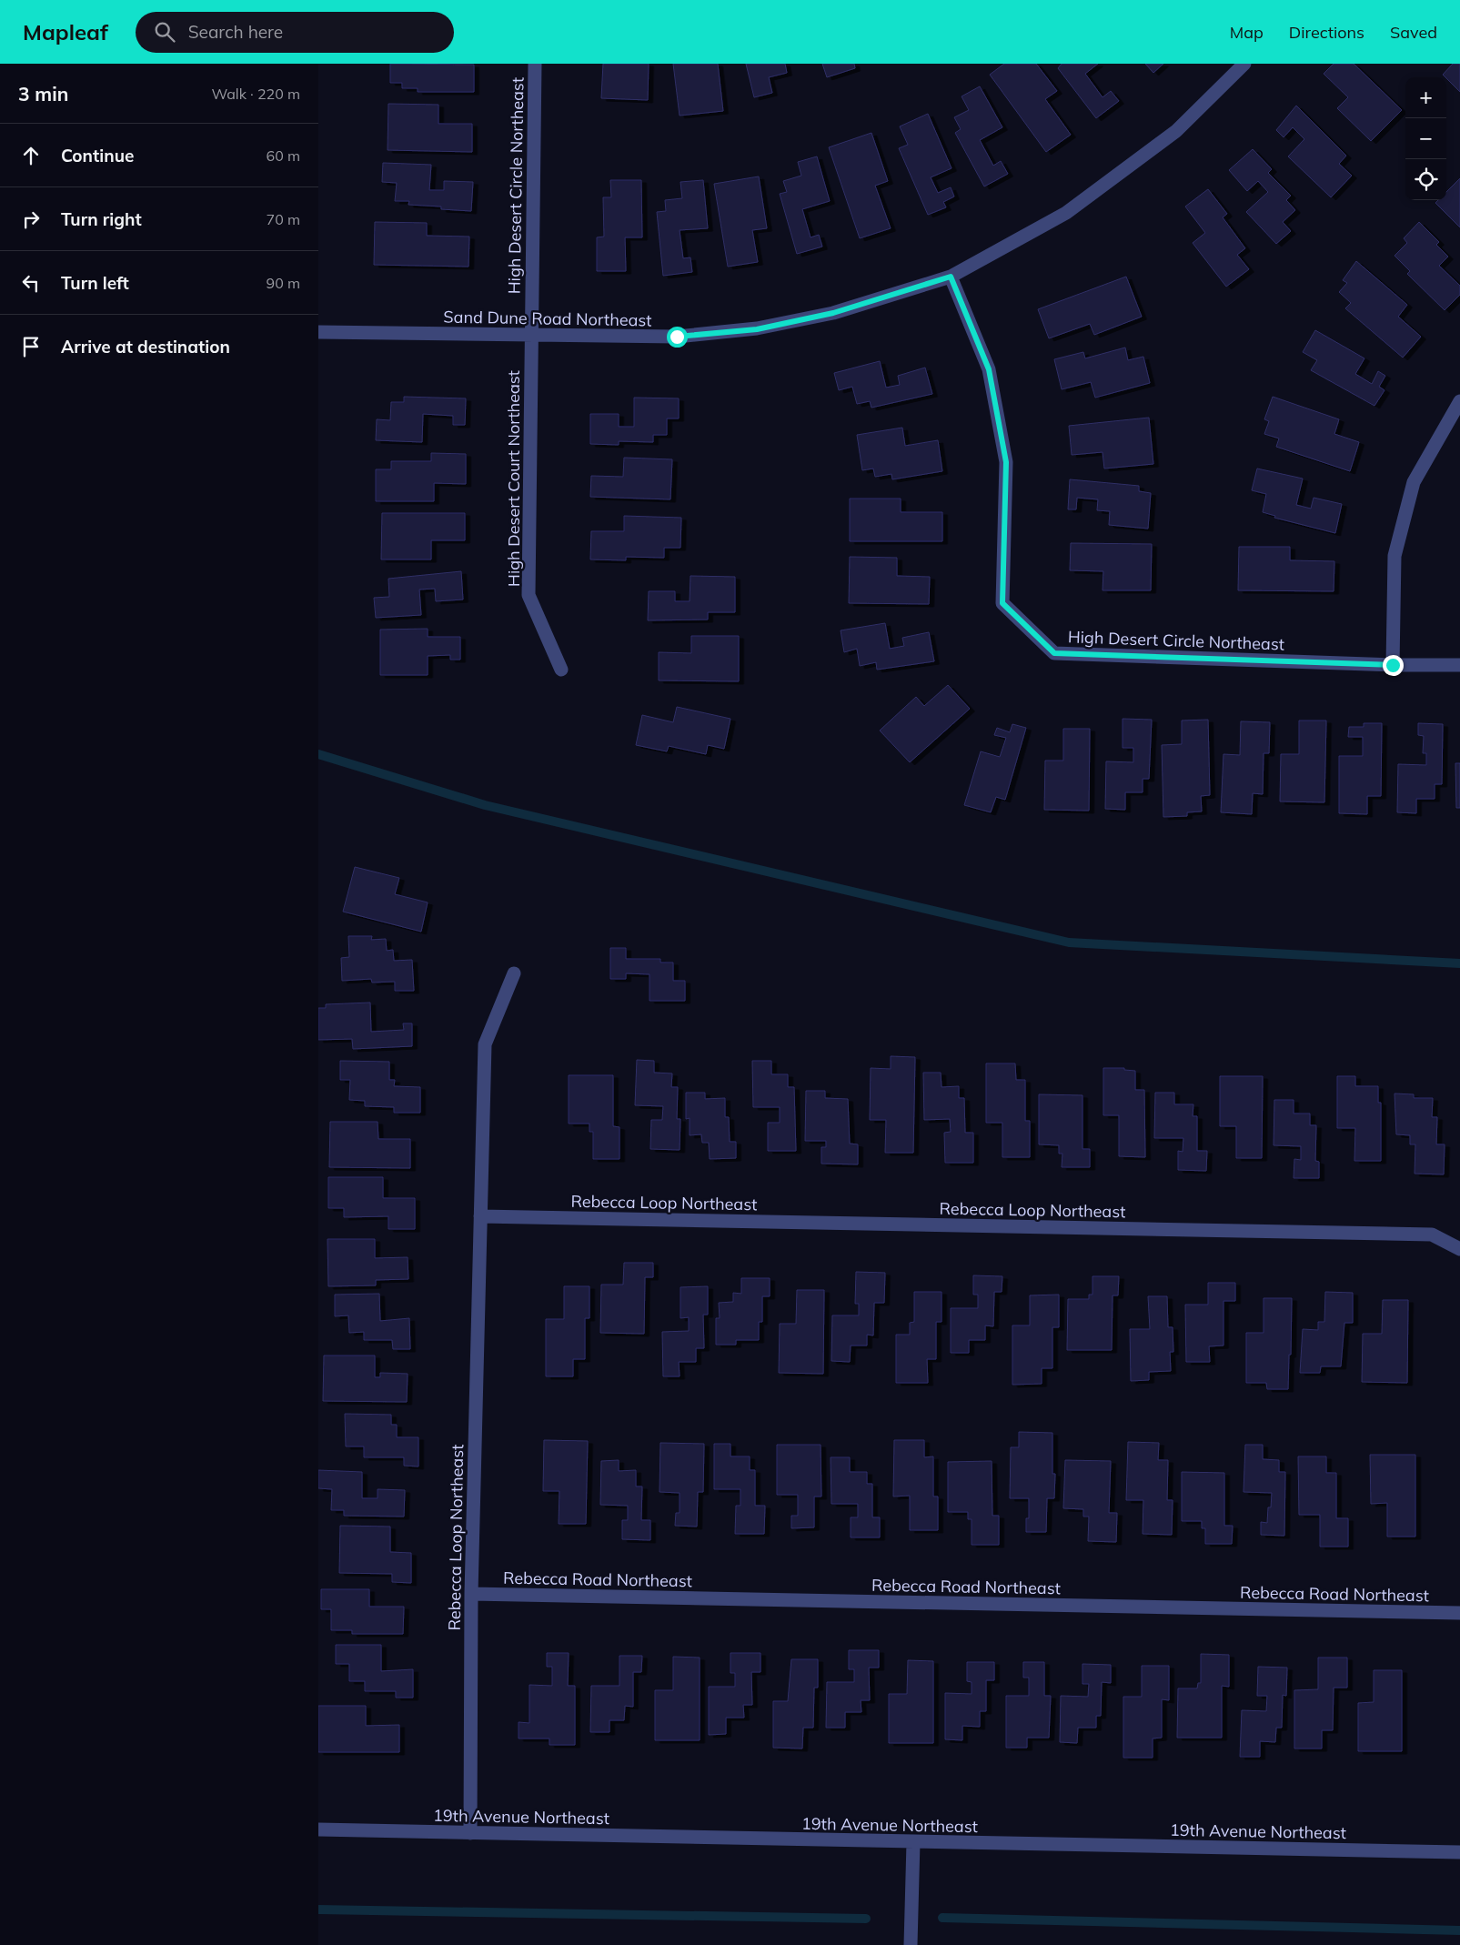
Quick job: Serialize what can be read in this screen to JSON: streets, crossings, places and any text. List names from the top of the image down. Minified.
{"streets":{"street":["High Desert Circle Northeast","Sand Dune Road Northeast","High Desert Court Northeast","Rebecca Loop Northeast","Rebecca Road Northeast","19th Avenue Northeast"]},"crossings":[["High Desert Circle Northeast","Sand Dune Road Northeast"],["High Desert Circle Northeast","High Desert Court Northeast"],["Sand Dune Road Northeast","High Desert Court Northeast"],["Rebecca Loop Northeast","Rebecca Road Northeast"],["Rebecca Loop Northeast","19th Avenue Northeast"]],"page":{"header":"Mapleaf","search":"Search here","nav":["Map","Directions","Saved"],"heading":["3 min","Walk · 220 m"],"map_buttons":["+","−"],"list":[["Continue","60 m"],["Turn right","70 m"],["Turn left","90 m"],"Arrive at destination"]}}
